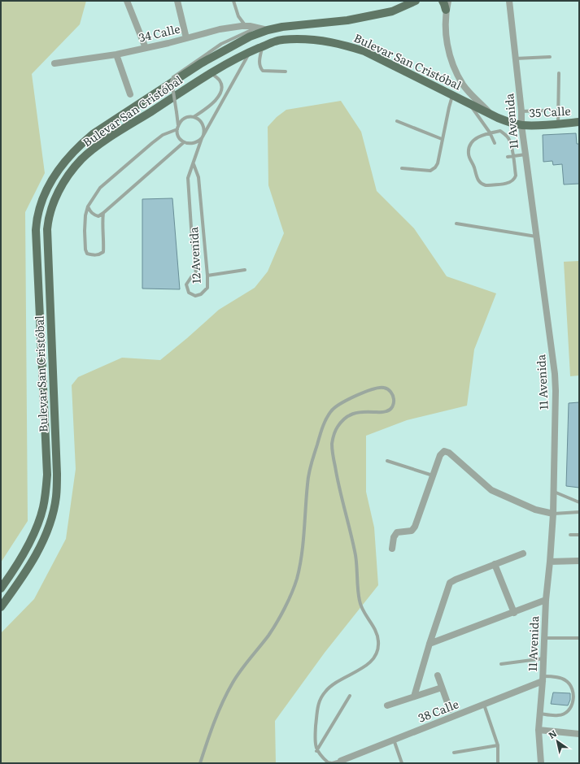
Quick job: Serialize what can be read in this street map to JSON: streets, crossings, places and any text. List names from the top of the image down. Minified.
{"streets":{"main road":["Bulevar San Cristóbal","35 Calle"],"street":["34 Calle","11 Avenida","38 Calle"],"lane":["12 Avenida"]},"crossings":[["34 Calle","Bulevar San Cristóbal"],["Bulevar San Cristóbal","35 Calle"],["Bulevar San Cristóbal","11 Avenida"],["Bulevar San Cristóbal","12 Avenida"],["35 Calle","11 Avenida"],["11 Avenida","38 Calle"]],"north":"top left"}
